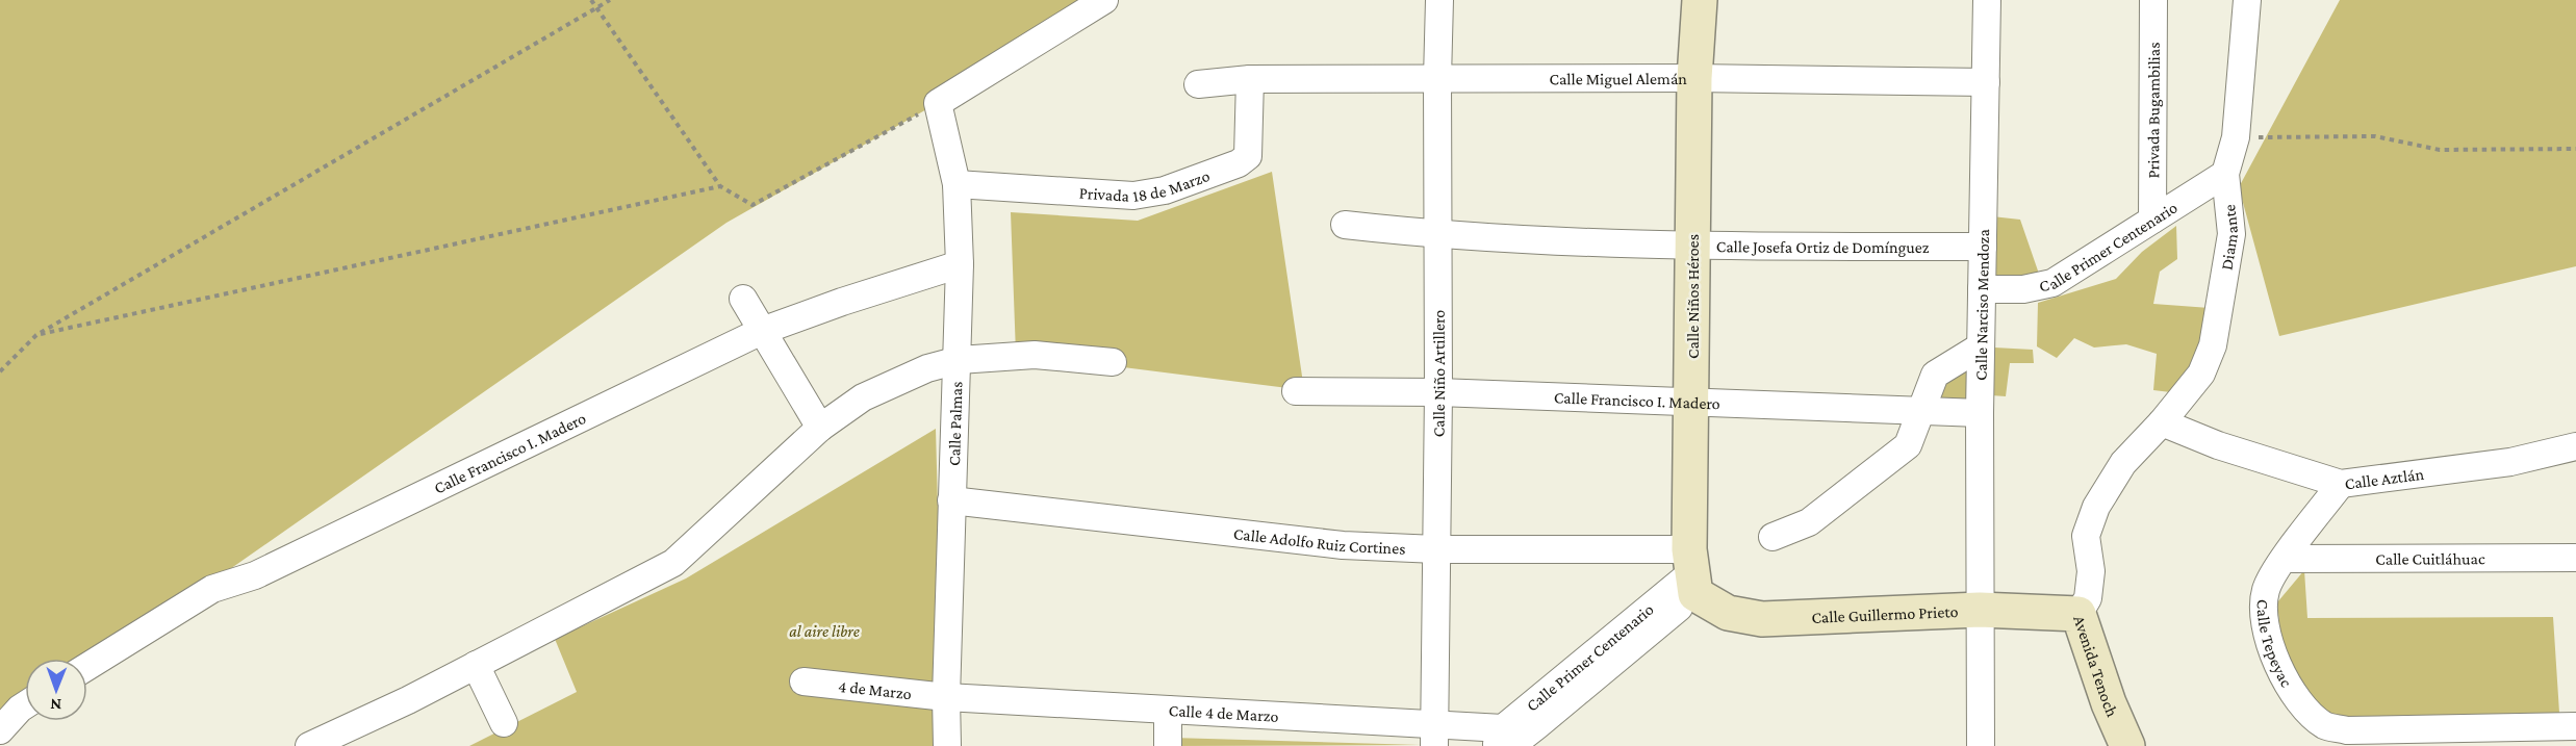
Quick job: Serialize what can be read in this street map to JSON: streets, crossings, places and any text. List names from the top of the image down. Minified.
{"streets":{"street":["Calle Miguel Alemán","Privada Bugambilias","Privada 18 de Marzo","Diamante","Calle Primer Centenario","Calle Josefa Ortiz de Domínguez","Calle Niños Héroes","Calle Narciso Mendoza","Calle Niño Artillero","Calle Francisco I. Madero","Calle Palmas","Calle Aztlán","Calle Adolfo Ruiz Cortines","Calle Cuitláhuac","Calle Guillermo Prieto","Calle Tepeyac","Avenida Tenoch","4 de Marzo","Calle 4 de Marzo"]},"crossings":[["Calle Miguel Alemán","Privada 18 de Marzo"],["Calle Miguel Alemán","Calle Niños Héroes"],["Calle Miguel Alemán","Calle Narciso Mendoza"],["Calle Miguel Alemán","Calle Niño Artillero"],["Privada Bugambilias","Calle Primer Centenario"],["Privada 18 de Marzo","Calle Palmas"],["Diamante","Calle Primer Centenario"],["Diamante","Calle Aztlán"],["Diamante","Avenida Tenoch"],["Calle Primer Centenario","Calle Niños Héroes"],["Calle Primer Centenario","Calle Narciso Mendoza"],["Calle Primer Centenario","Calle Adolfo Ruiz Cortines"],["Calle Primer Centenario","Calle Guillermo Prieto"],["Calle Primer Centenario","Calle 4 de Marzo"],["Calle Josefa Ortiz de Domínguez","Calle Niños Héroes"],["Calle Josefa Ortiz de Domínguez","Calle Narciso Mendoza"],["Calle Josefa Ortiz de Domínguez","Calle Niño Artillero"],["Calle Niños Héroes","Calle Francisco I. Madero"],["Calle Niños Héroes","Calle Adolfo Ruiz Cortines"],["Calle Niños Héroes","Calle Guillermo Prieto"],["Calle Narciso Mendoza","Calle Francisco I. Madero"],["Calle Narciso Mendoza","Calle Guillermo Prieto"],["Calle Niño Artillero","Calle Francisco I. Madero"],["Calle Niño Artillero","Calle Adolfo Ruiz Cortines"],["Calle Niño Artillero","Calle 4 de Marzo"],["Calle Francisco I. Madero","Calle Palmas"],["Calle Palmas","Calle Adolfo Ruiz Cortines"],["Calle Palmas","4 de Marzo"],["Calle Palmas","Calle 4 de Marzo"],["Calle Aztlán","Calle Tepeyac"],["Calle Aztlán","Avenida Tenoch"],["Calle Adolfo Ruiz Cortines","Calle Guillermo Prieto"],["Calle Cuitláhuac","Calle Tepeyac"],["Calle Guillermo Prieto","Avenida Tenoch"],["4 de Marzo","Calle 4 de Marzo"]],"parks":["al aire libre"],"north":"bottom"}
